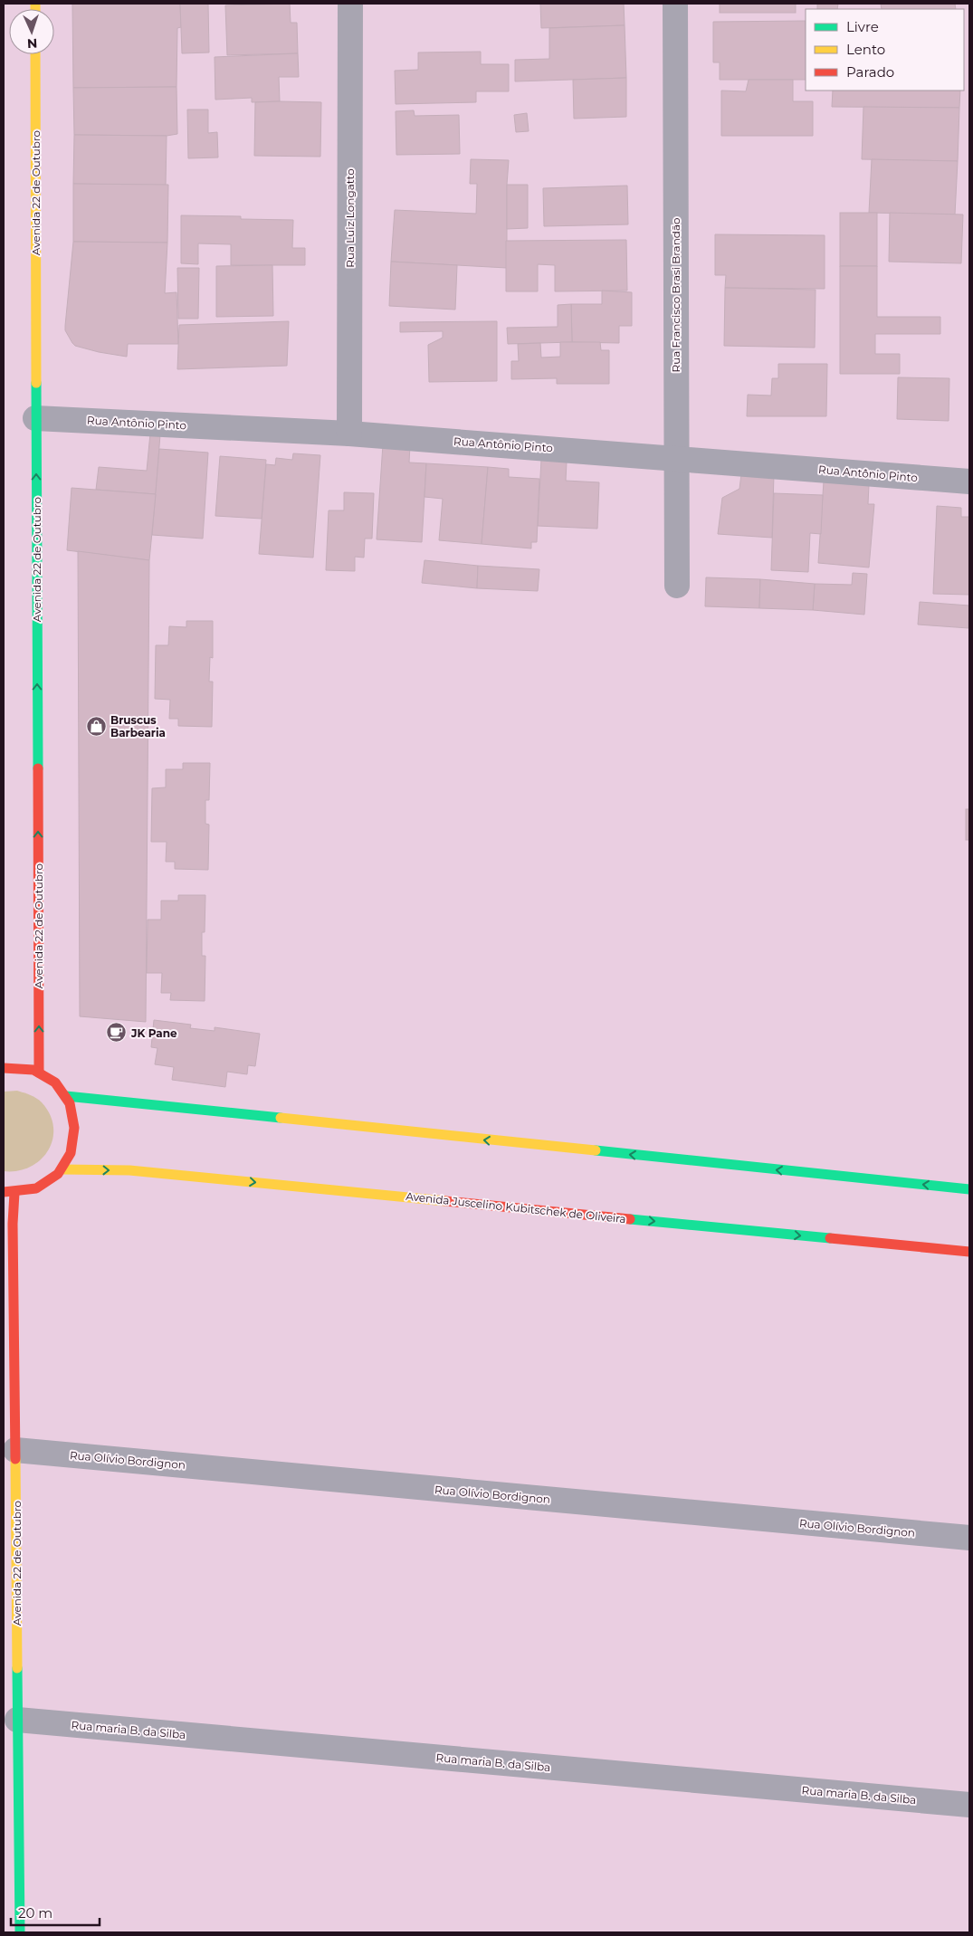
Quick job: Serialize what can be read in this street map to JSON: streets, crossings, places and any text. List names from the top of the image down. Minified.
{"streets":{"main road":["Avenida 22 de Outubro","Avenida Juscelino Kubitschek de Oliveira"],"street":["Rua Luiz Longatto","Rua Francisco Brasi Brandão","Rua Antônio Pinto","Rua Olívio Bordignon","Rua maria B. da Silba"]},"crossings":[["Avenida 22 de Outubro","Rua Antônio Pinto"],["Avenida 22 de Outubro","Rua Olívio Bordignon"],["Avenida 22 de Outubro","Rua maria B. da Silba"],["Rua Luiz Longatto","Rua Antônio Pinto"],["Rua Francisco Brasi Brandão","Rua Antônio Pinto"]],"one_way":["Avenida 22 de Outubro"],"places":{"shop":["Bruscus Barbearia"],"cafe":["JK Pane"]},"legend":["Livre","Lento","Parado"],"scale_bar":"20 m","north":"bottom"}
